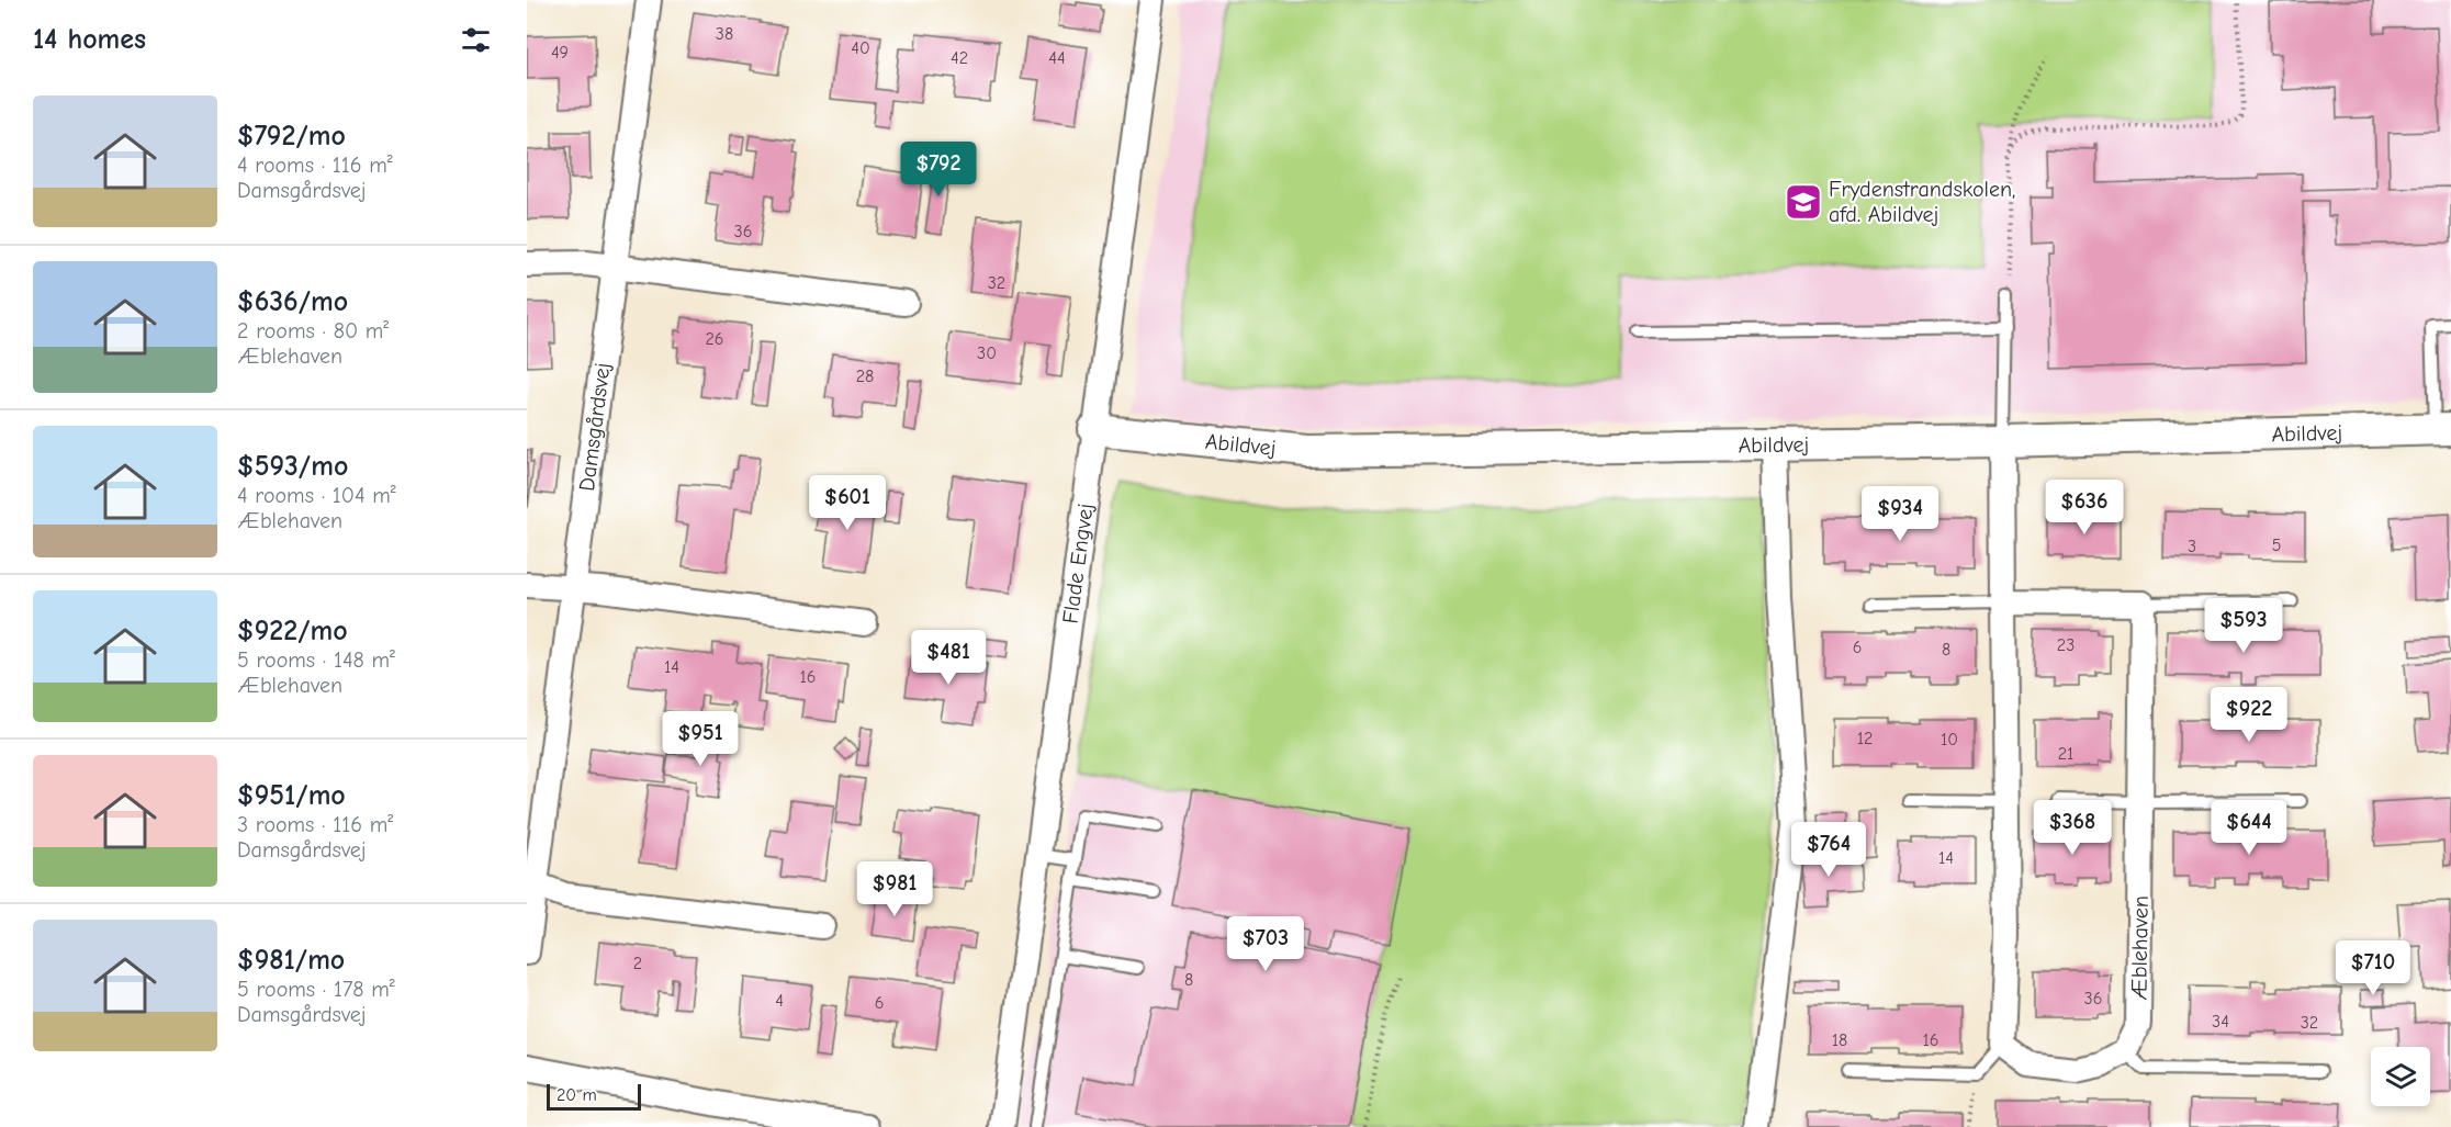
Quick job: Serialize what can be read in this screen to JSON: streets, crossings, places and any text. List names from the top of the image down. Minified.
{"streets":{"street":["Damsgårdsvej","Abildvej","Flade Engvej","Æblehaven"]},"crossings":[["Abildvej","Flade Engvej"]],"places":{"school or university":["Frydenstrandskolen, afd. Abildvej"]},"house_numbers":["38","40","49","42","44","36","32","26","30","28","5","3","23","6","8","14","16","12","10","21","14","2","8","36","4","6","34","32","18","16"],"scale_bar":"20 m","page":{"heading":"14 homes","list":[{"name":"$792/mo","note":"4 rooms · 116 m² · Damsgårdsvej"},{"name":"$636/mo","note":"2 rooms · 80 m² · Æblehaven"},{"name":"$593/mo","note":"4 rooms · 104 m² · Æblehaven"},{"name":"$922/mo","note":"5 rooms · 148 m² · Æblehaven"},{"name":"$951/mo","note":"3 rooms · 116 m² · Damsgårdsvej"},{"name":"$981/mo","note":"5 rooms · 178 m² · Damsgårdsvej"}],"price":["$792","$601","$636","$934","$593","$481","$922","$951","$368","$644","$764","$981","$703","$710"],"scale":"20 m"}}
